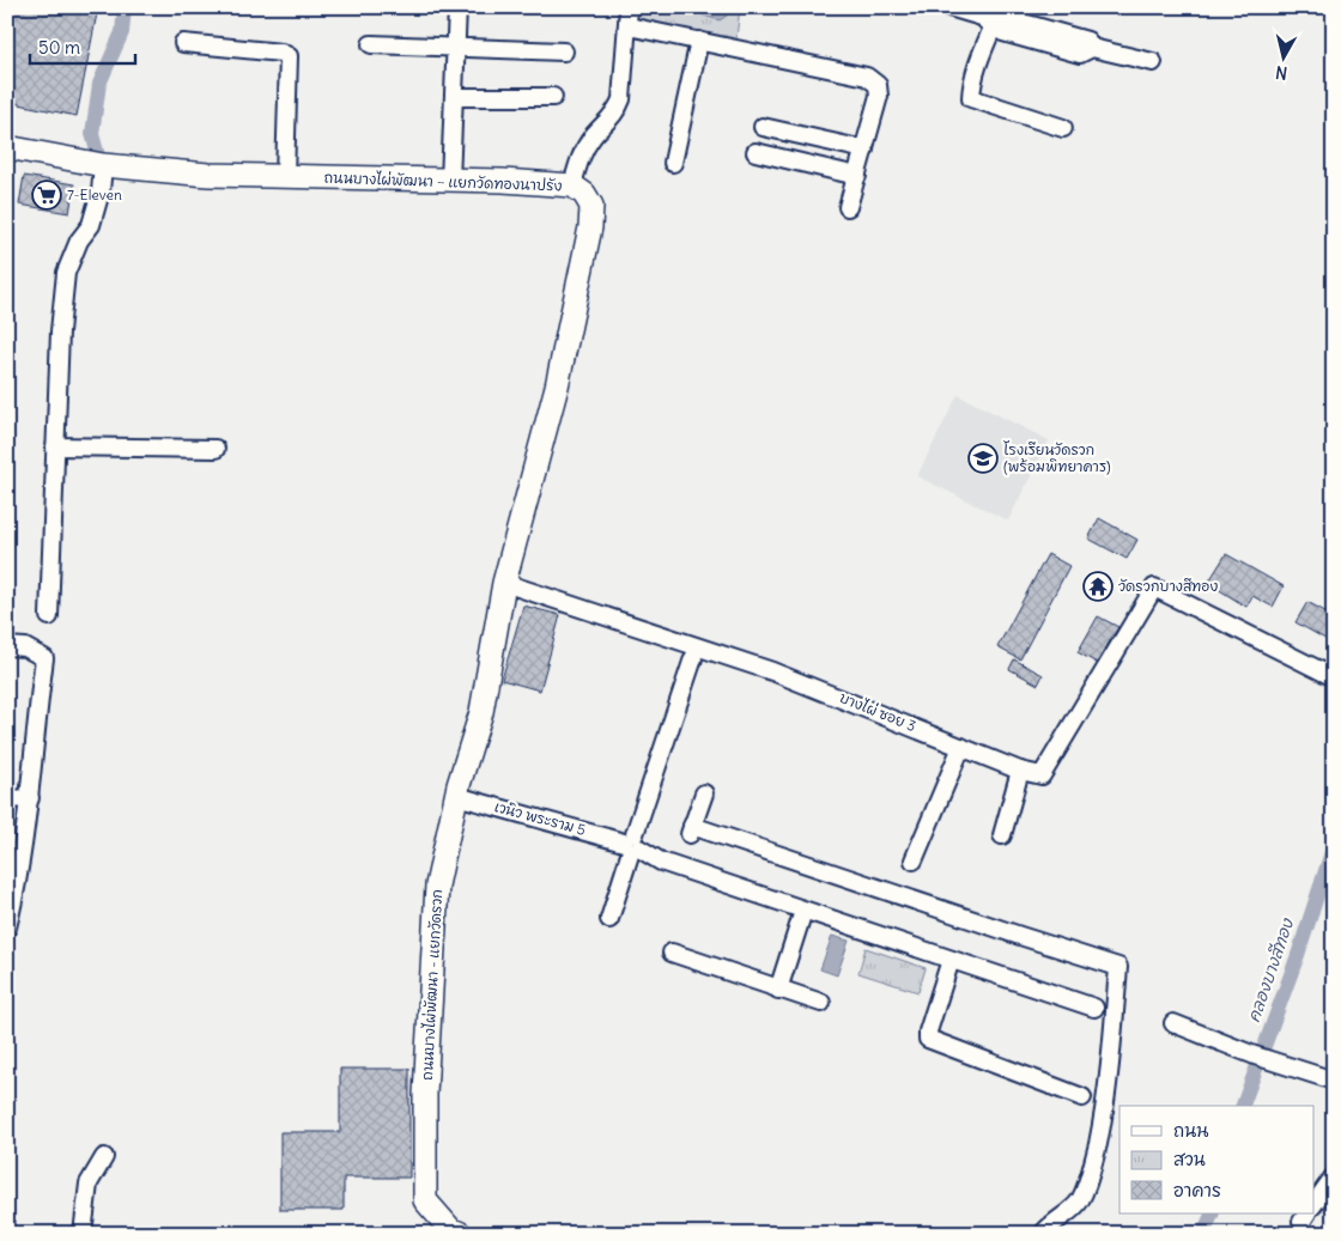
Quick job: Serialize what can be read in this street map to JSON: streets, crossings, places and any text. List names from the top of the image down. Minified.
{"streets":{"street":["ถนนบางไผ่พัฒนา – แยกวัดทองนาปรัง","บางไผ่ ซอย 3","เวนิว พระราม 5","ถนนบางไผ่พัฒนา - แยกวัดรวก"]},"crossings":[["ถนนบางไผ่พัฒนา – แยกวัดทองนาปรัง","บางไผ่ ซอย 3"],["ถนนบางไผ่พัฒนา – แยกวัดทองนาปรัง","ถนนบางไผ่พัฒนา - แยกวัดรวก"],["บางไผ่ ซอย 3","ถนนบางไผ่พัฒนา - แยกวัดรวก"],["เวนิว พระราม 5","ถนนบางไผ่พัฒนา - แยกวัดรวก"]],"water":["คลองบางสีทอง"],"places":{"supermarket":["7-Eleven"],"school or university":["โรงเรียนวัดรวก (พร้อมพิทยาคาร)"],"temple":["วัดรวกบางสีทอง"]},"legend":["ถนน","สวน","อาคาร"],"scale_bar":"50 m","north":"bottom"}
